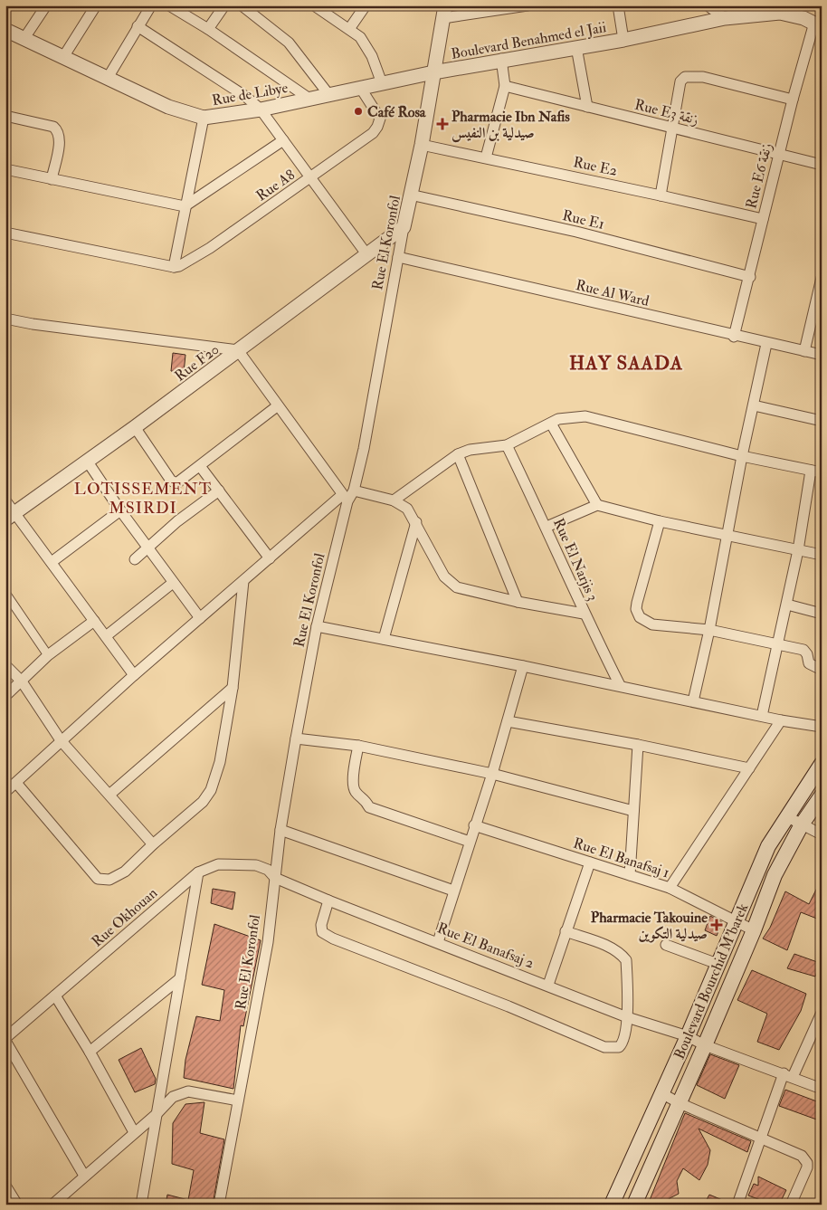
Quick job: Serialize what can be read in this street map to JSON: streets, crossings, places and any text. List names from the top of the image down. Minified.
{"streets":{"main road":["Boulevard Bourchid M'barek"],"street":["Boulevard Benahmed el Jaii","Rue de Libye","Rue E3 زنقة","Rue E2","Rue E6 زنقة","Rue A8","Rue E1","Rue El Koronfol","Rue Al Ward","Rue F20","Rue El Narjis 3","Rue El Banafsaj 1","Rue Okhouan","Rue El Banafsaj 2"]},"crossings":[["Boulevard Benahmed el Jaii","Rue de Libye"],["Boulevard Benahmed el Jaii","Rue E6 زنقة"],["Boulevard Benahmed el Jaii","Rue El Koronfol"],["Rue de Libye","Rue A8"],["Rue de Libye","Rue El Koronfol"],["Rue E3 زنقة","Rue E6 زنقة"],["Rue E2","Rue E6 زنقة"],["Rue E2","Rue El Koronfol"],["Rue E6 زنقة","Rue E1"],["Rue E6 زنقة","Rue Al Ward"],["Rue E1","Rue El Koronfol"],["Rue El Koronfol","Rue Al Ward"],["Rue El Koronfol","Rue F20"],["Rue El Koronfol","Rue Okhouan"],["Rue El Koronfol","Rue El Banafsaj 2"],["Rue El Banafsaj 1","Boulevard Bourchid M'barek"],["Rue Okhouan","Rue El Banafsaj 2"],["Rue El Banafsaj 2","Boulevard Bourchid M'barek"]],"districts":["HAY SAADA","LOTISSEMENT MSIRDI"],"places":{"other":["Café Rosa"],"health":["Pharmacie Ibn Nafis صيدلية بن النفيس","Pharmacie Takouine صيدلية التكوين"]}}
